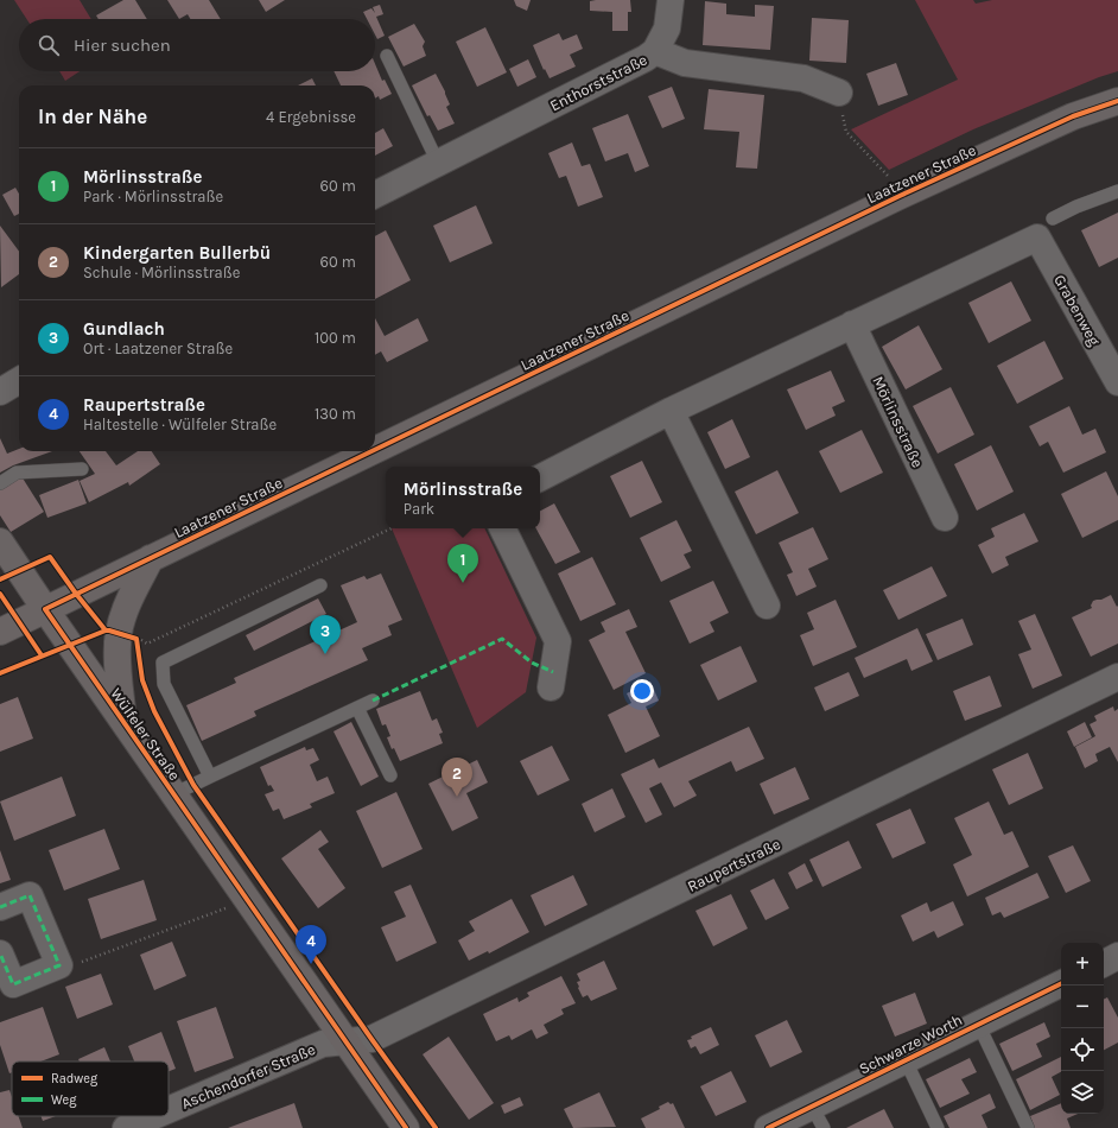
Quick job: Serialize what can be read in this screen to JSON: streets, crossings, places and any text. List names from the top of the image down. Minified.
{"streets":{"main road":["Laatzener Straße","Wülfeler Straße"],"street":["Enthorststraße","Grabenweg","Mörlinsstraße","Raupertstraße","Schwarze Worth","Aschendorfer Straße"]},"crossings":[["Laatzener Straße","Wülfeler Straße"],["Wülfeler Straße","Raupertstraße"],["Wülfeler Straße","Aschendorfer Straße"],["Raupertstraße","Aschendorfer Straße"]],"legend":["Radweg","Weg"],"page":{"search":"Hier suchen","heading":["In der Nähe","4 Ergebnisse"],"list":[{"mark":"1","name":"Mörlinsstraße","note":"Park · Mörlinsstraße","value":"60 m"},{"mark":"2","name":"Kindergarten Bullerbü","note":"Schule · Mörlinsstraße","value":"60 m"},{"mark":"3","name":"Gundlach","note":"Ort · Laatzener Straße","value":"100 m"},{"mark":"4","name":"Raupertstraße","note":"Haltestelle · Wülfeler Straße","value":"130 m"}],"popup":["Mörlinsstraße","Park"],"pins":["1","3","2","4"],"map_buttons":["+","−"]}}
